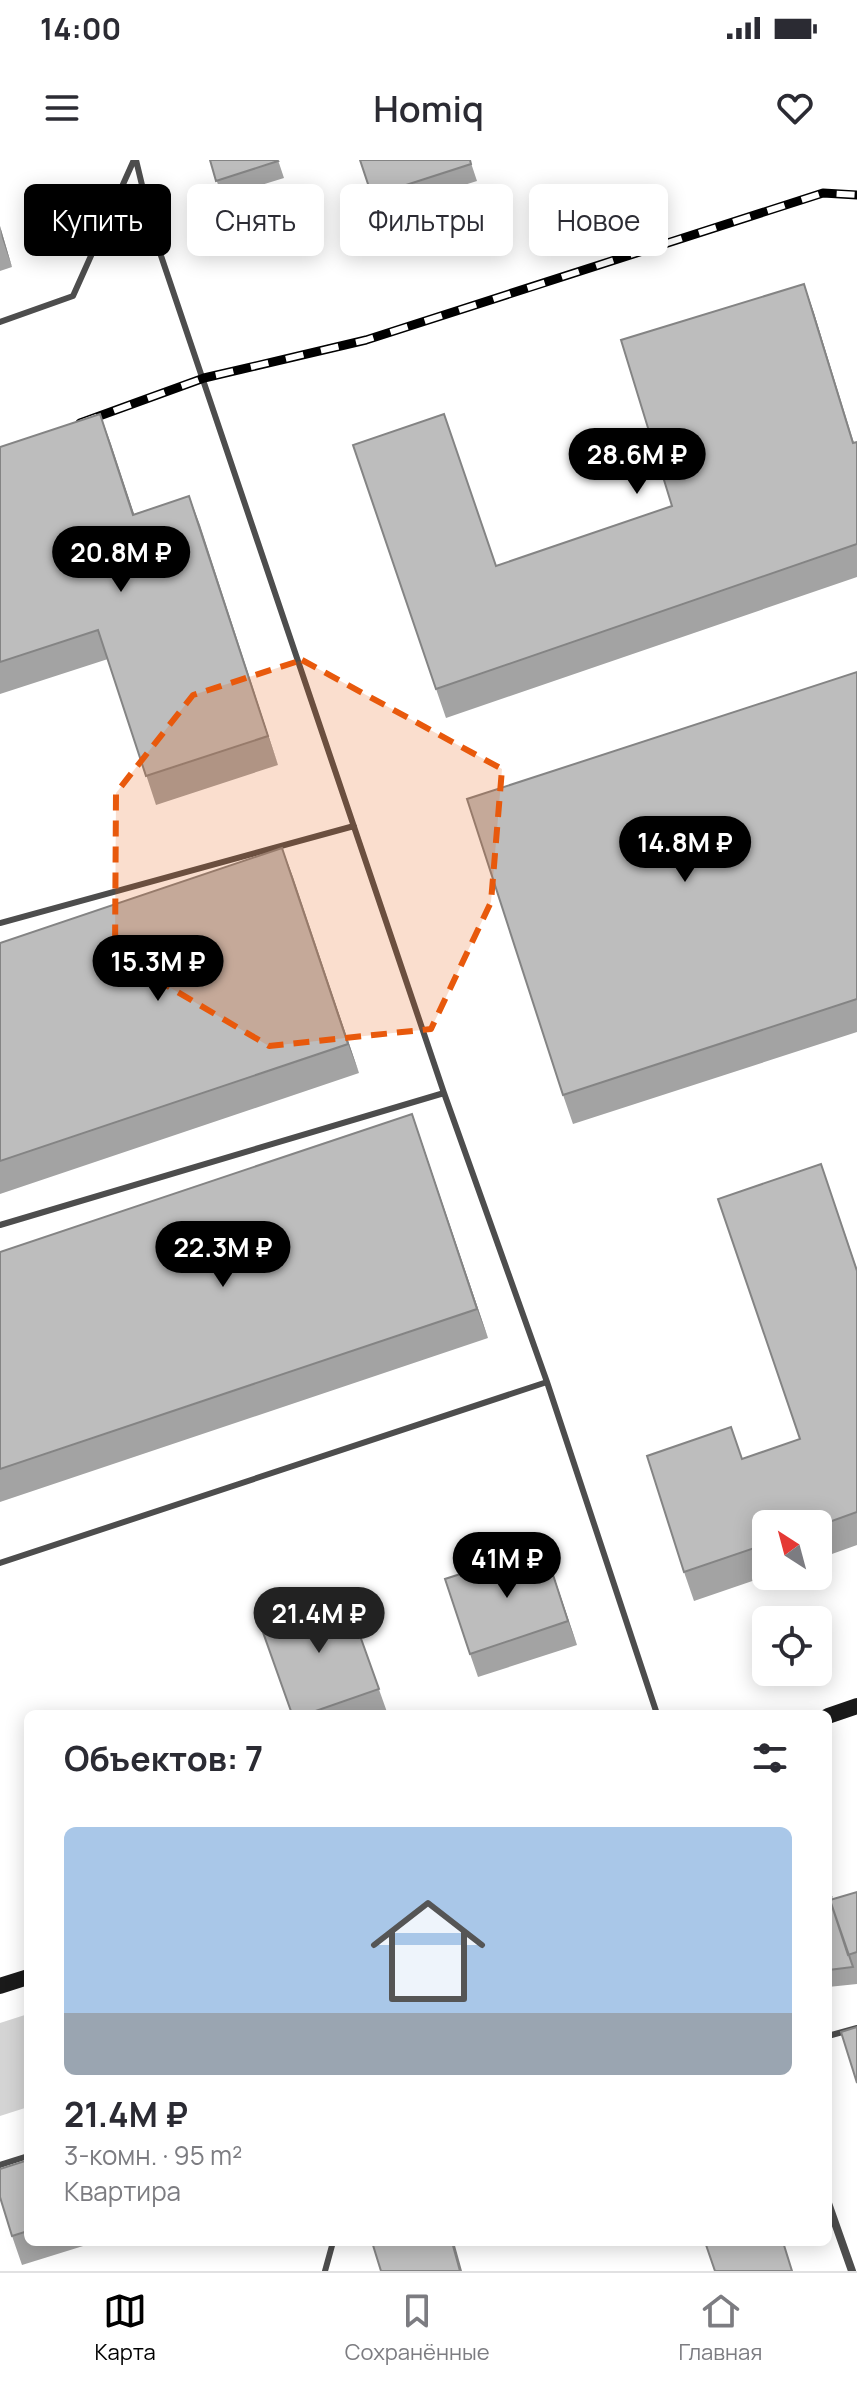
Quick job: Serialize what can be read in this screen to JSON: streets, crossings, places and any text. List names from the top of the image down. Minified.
{"north":"top left","page":{"status":"14:00","header":"Homiq","chip":["Купить","Снять","Фильтры","Новое"],"price":["28.6M ₽","20.8M ₽","14.8M ₽","15.3M ₽","22.3M ₽","41M ₽","21.4M ₽"],"heading":"Объектов: 7","list":[{"name":"21.4M ₽","note":"3-комн. · 95 m² · Квартира"}],"tabs":["Карта","Сохранённые","Главная"]}}
